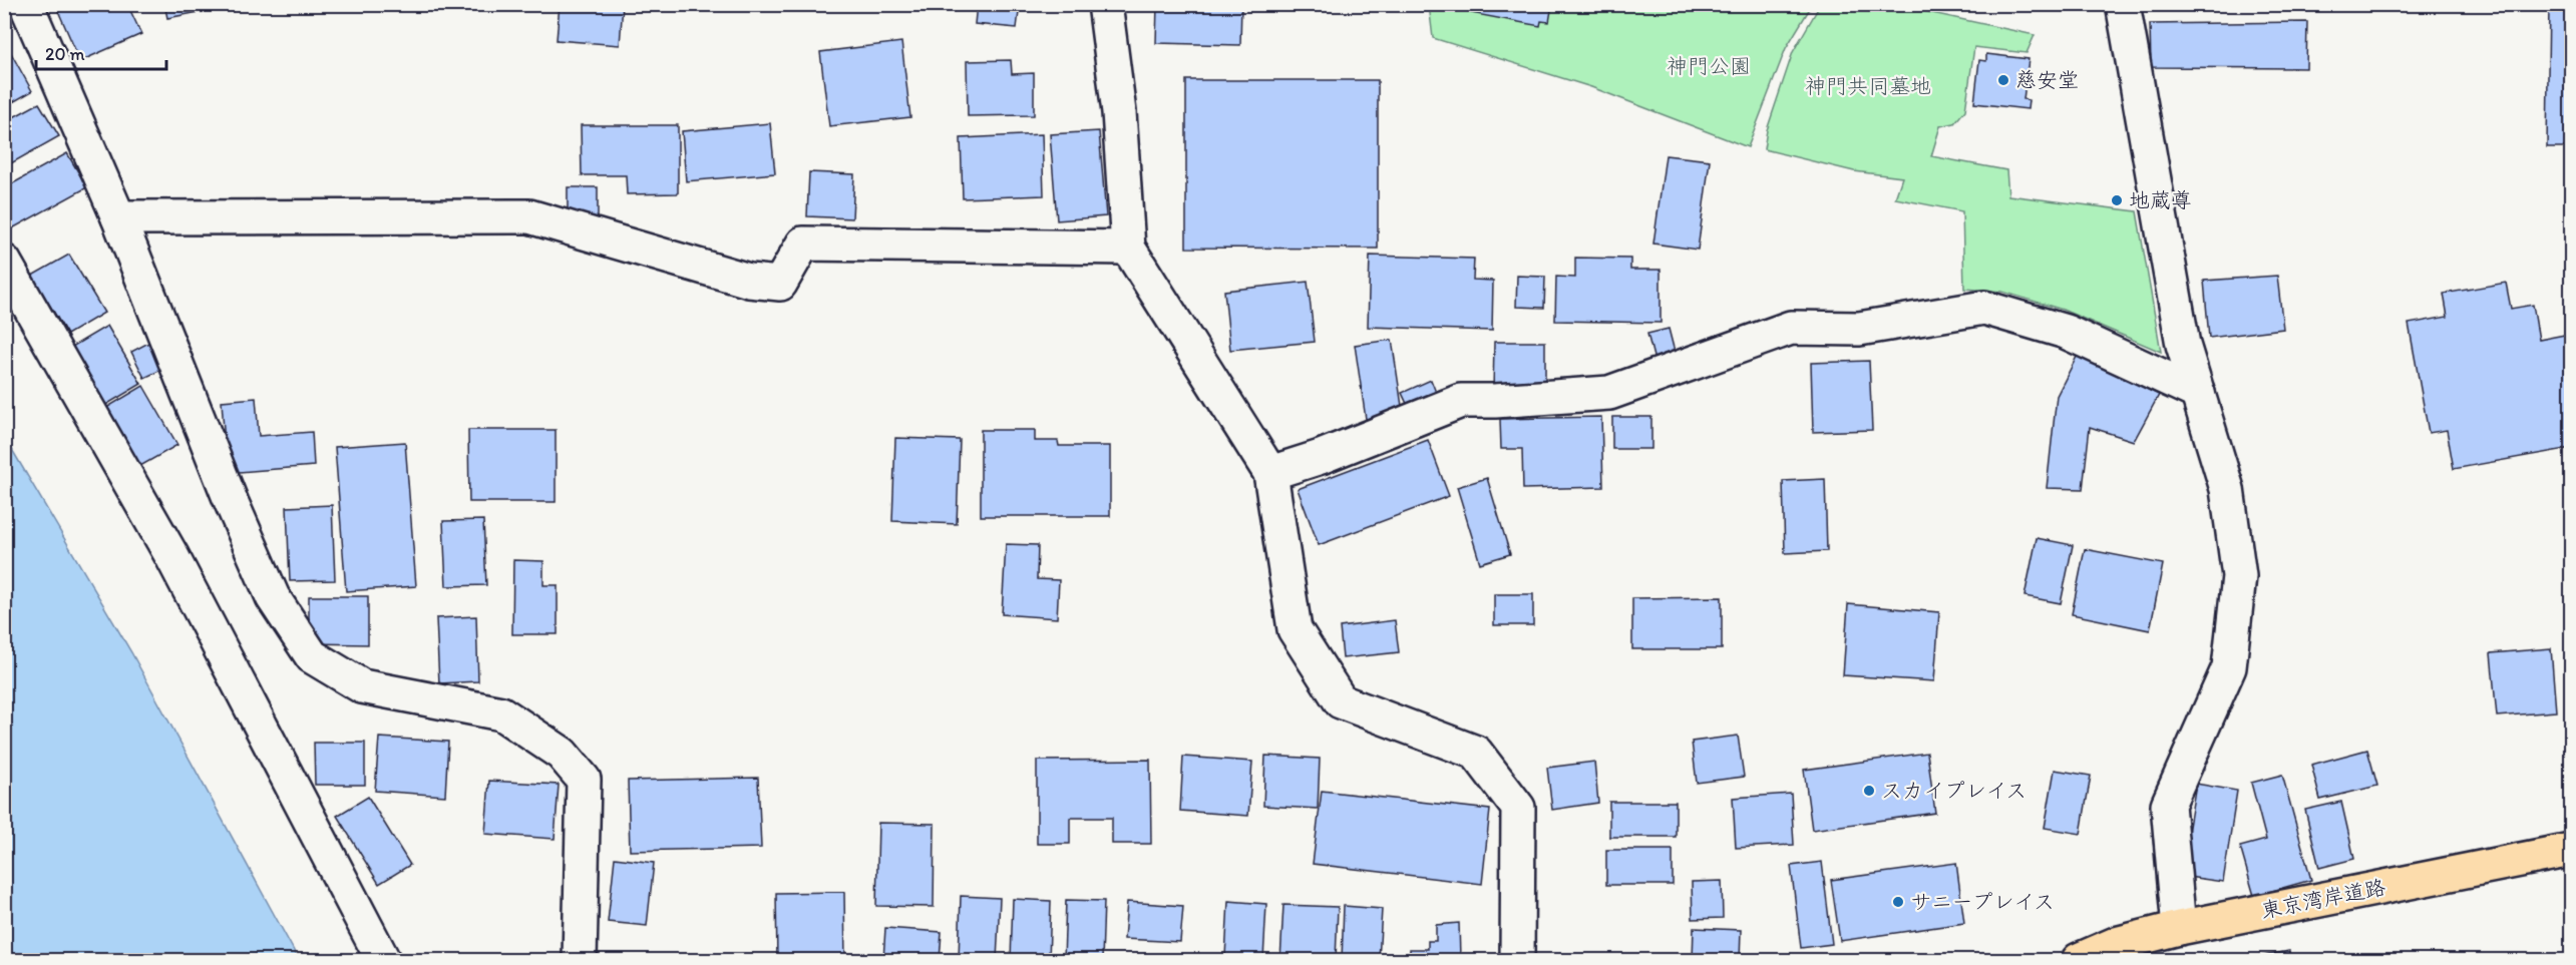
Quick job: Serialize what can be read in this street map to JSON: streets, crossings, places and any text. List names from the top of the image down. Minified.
{"streets":{"highway":["東京湾岸道路"]},"parks":["神門公園","神門共同墓地"],"places":["慈安堂","地蔵尊","スカイプレイス","サニープレイス"],"scale_bar":"20 m"}
